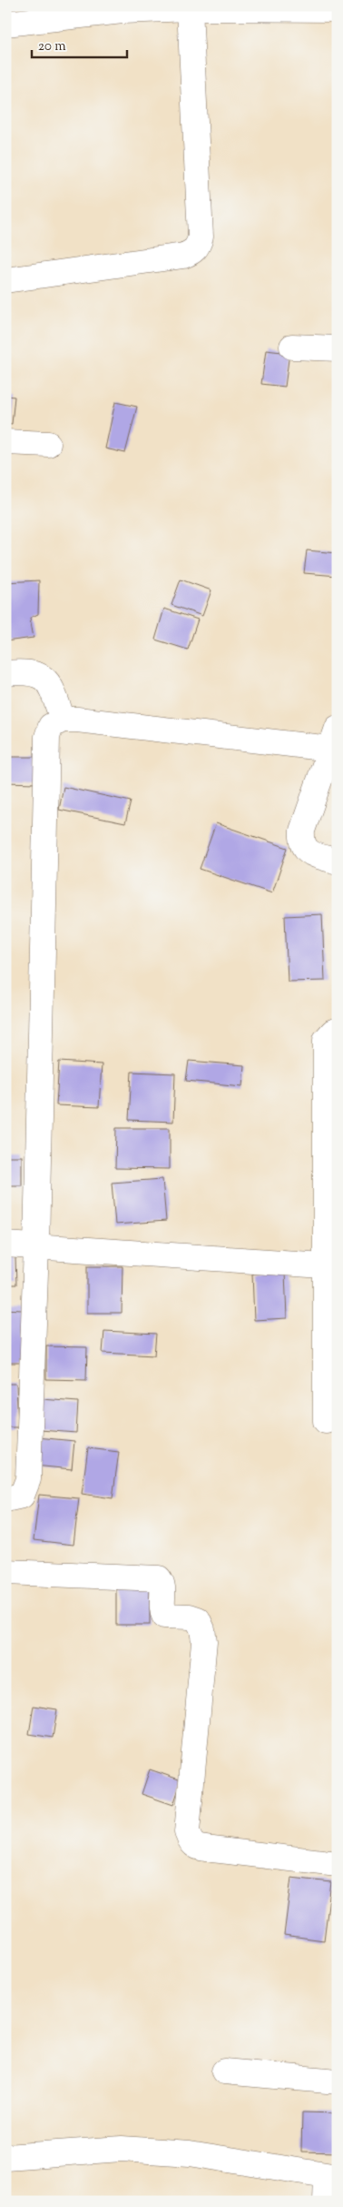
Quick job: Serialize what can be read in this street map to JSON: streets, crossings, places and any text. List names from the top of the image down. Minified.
{"scale_bar":"20 m"}
